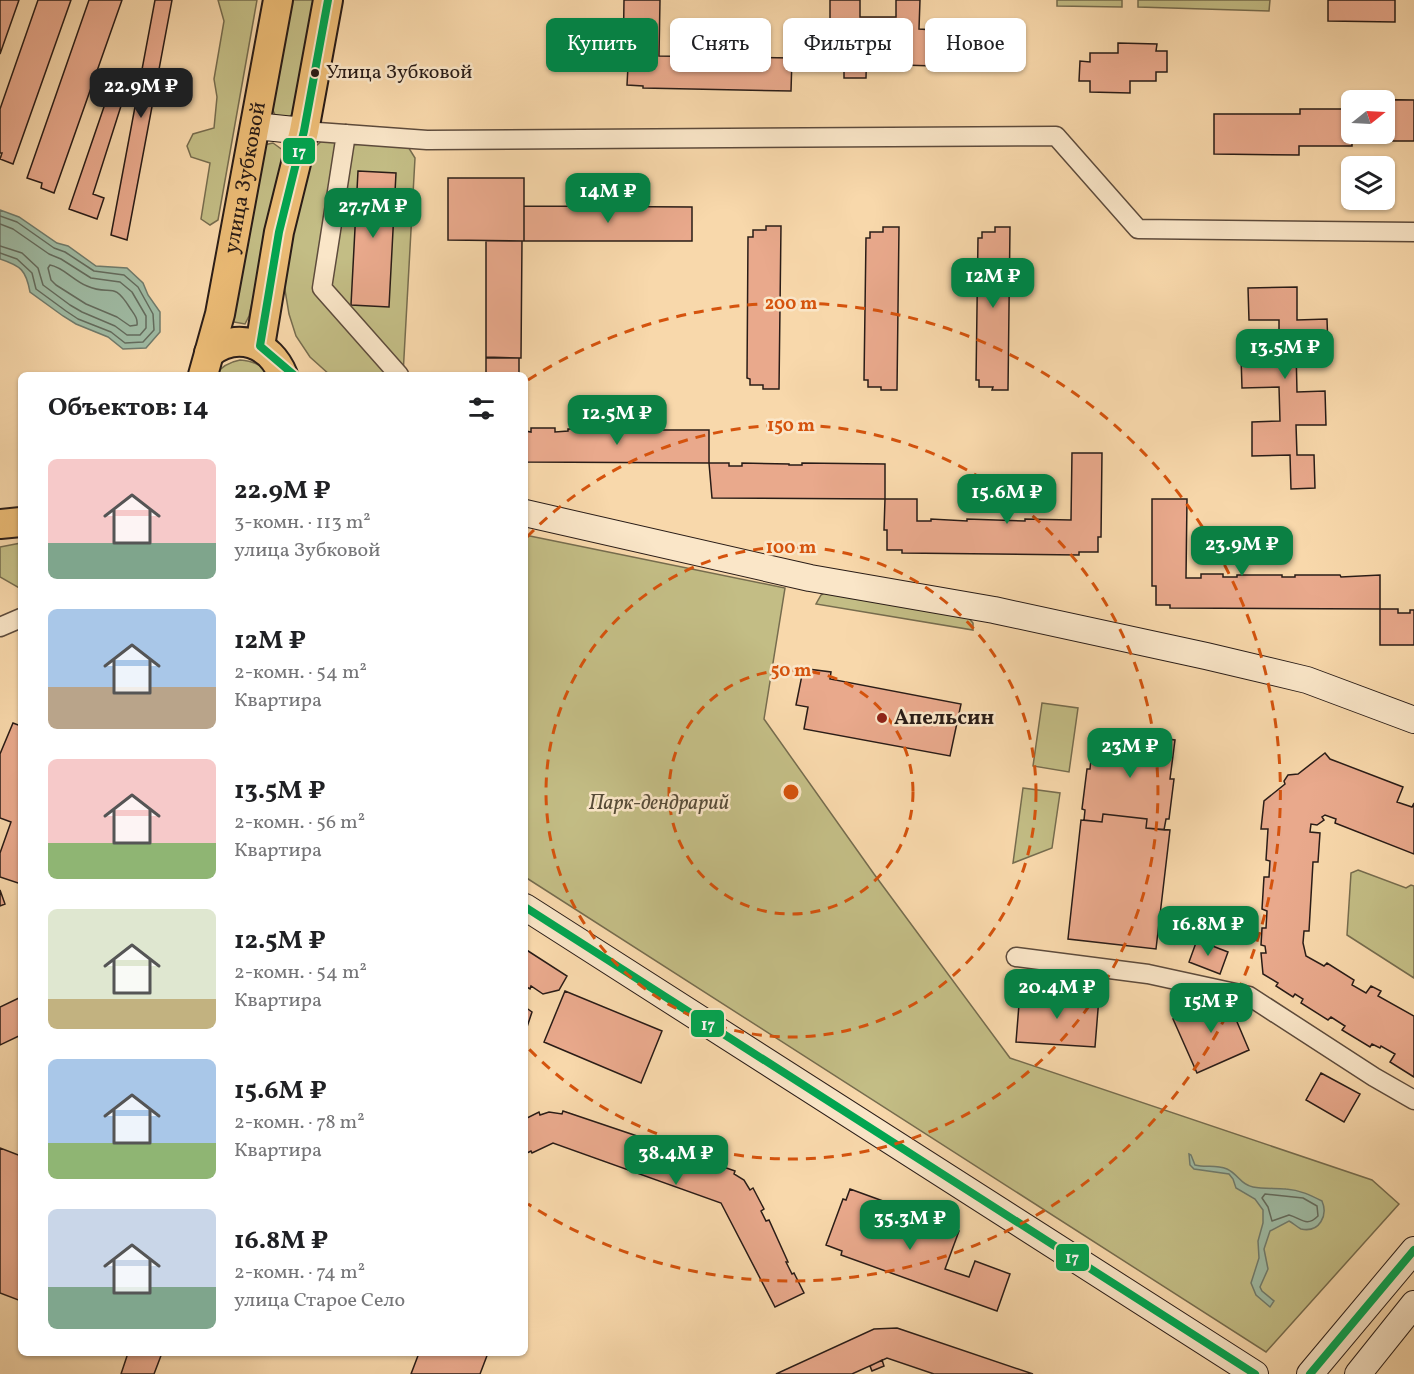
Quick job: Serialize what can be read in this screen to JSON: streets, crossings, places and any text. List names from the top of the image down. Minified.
{"streets":{"main road":["улица Зубковой"]},"parks":["Парк-дендрарий"],"places":["Улица Зубковой","Апельсин"],"lines":["transit line 17"],"north":"right","page":{"chip":["Купить","Снять","Фильтры","Новое"],"price":["22.9M ₽","14M ₽","27.7M ₽","12M ₽","13.5M ₽","12.5M ₽","15.6M ₽","23.9M ₽","23M ₽","16.8M ₽","20.4M ₽","15M ₽","38.4M ₽","35.3M ₽"],"heading":"Объектов: 14","list":[{"name":"22.9M ₽","note":"3-комн. · 113 m² · улица Зубковой"},{"name":"12M ₽","note":"2-комн. · 54 m² · Квартира"},{"name":"13.5M ₽","note":"2-комн. · 56 m² · Квартира"},{"name":"12.5M ₽","note":"2-комн. · 54 m² · Квартира"},{"name":"15.6M ₽","note":"2-комн. · 78 m² · Квартира"},{"name":"16.8M ₽","note":"2-комн. · 74 m² · улица Старое Село"}]},"rings":["200 m","150 m","100 m","50 m"]}
